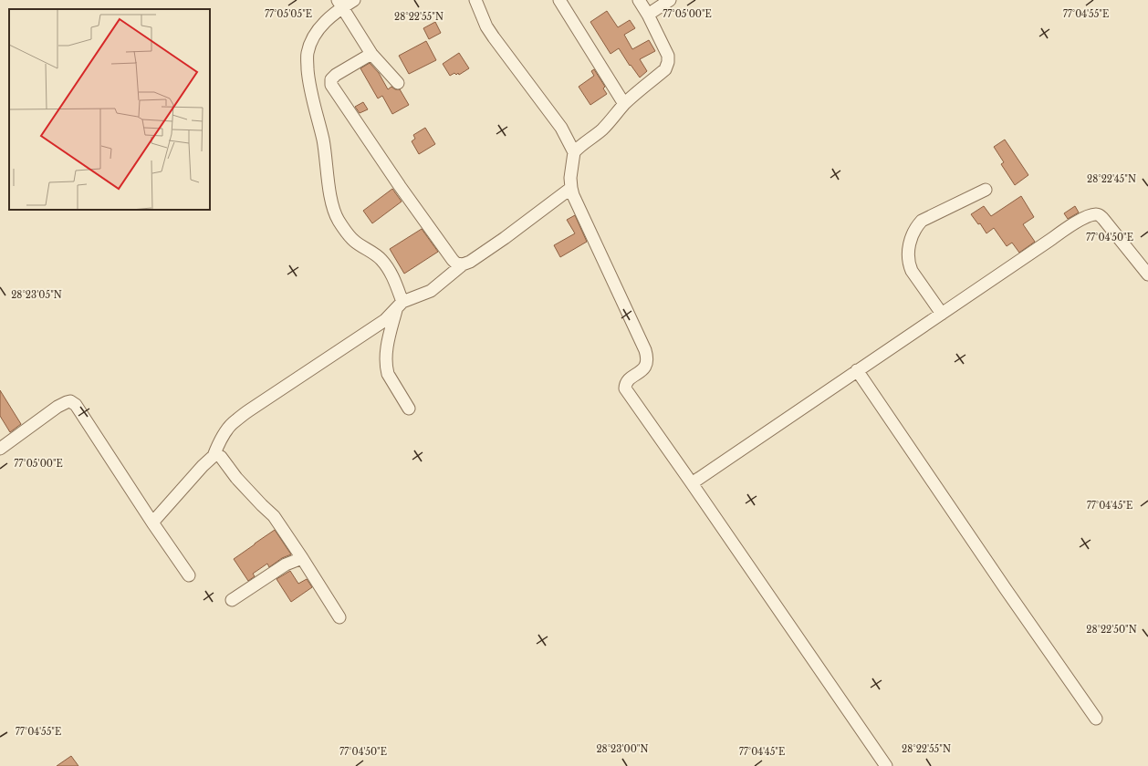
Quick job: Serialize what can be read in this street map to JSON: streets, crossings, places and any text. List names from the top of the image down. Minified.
{"coordinates":["77°05'05\"E","77°05'00\"E","77°04'55\"E","28°22'55\"N","28°22'45\"N","77°04'50\"E","28°23'05\"N","77°04'45\"E","28°22'50\"N","28°23'00\"N"]}
